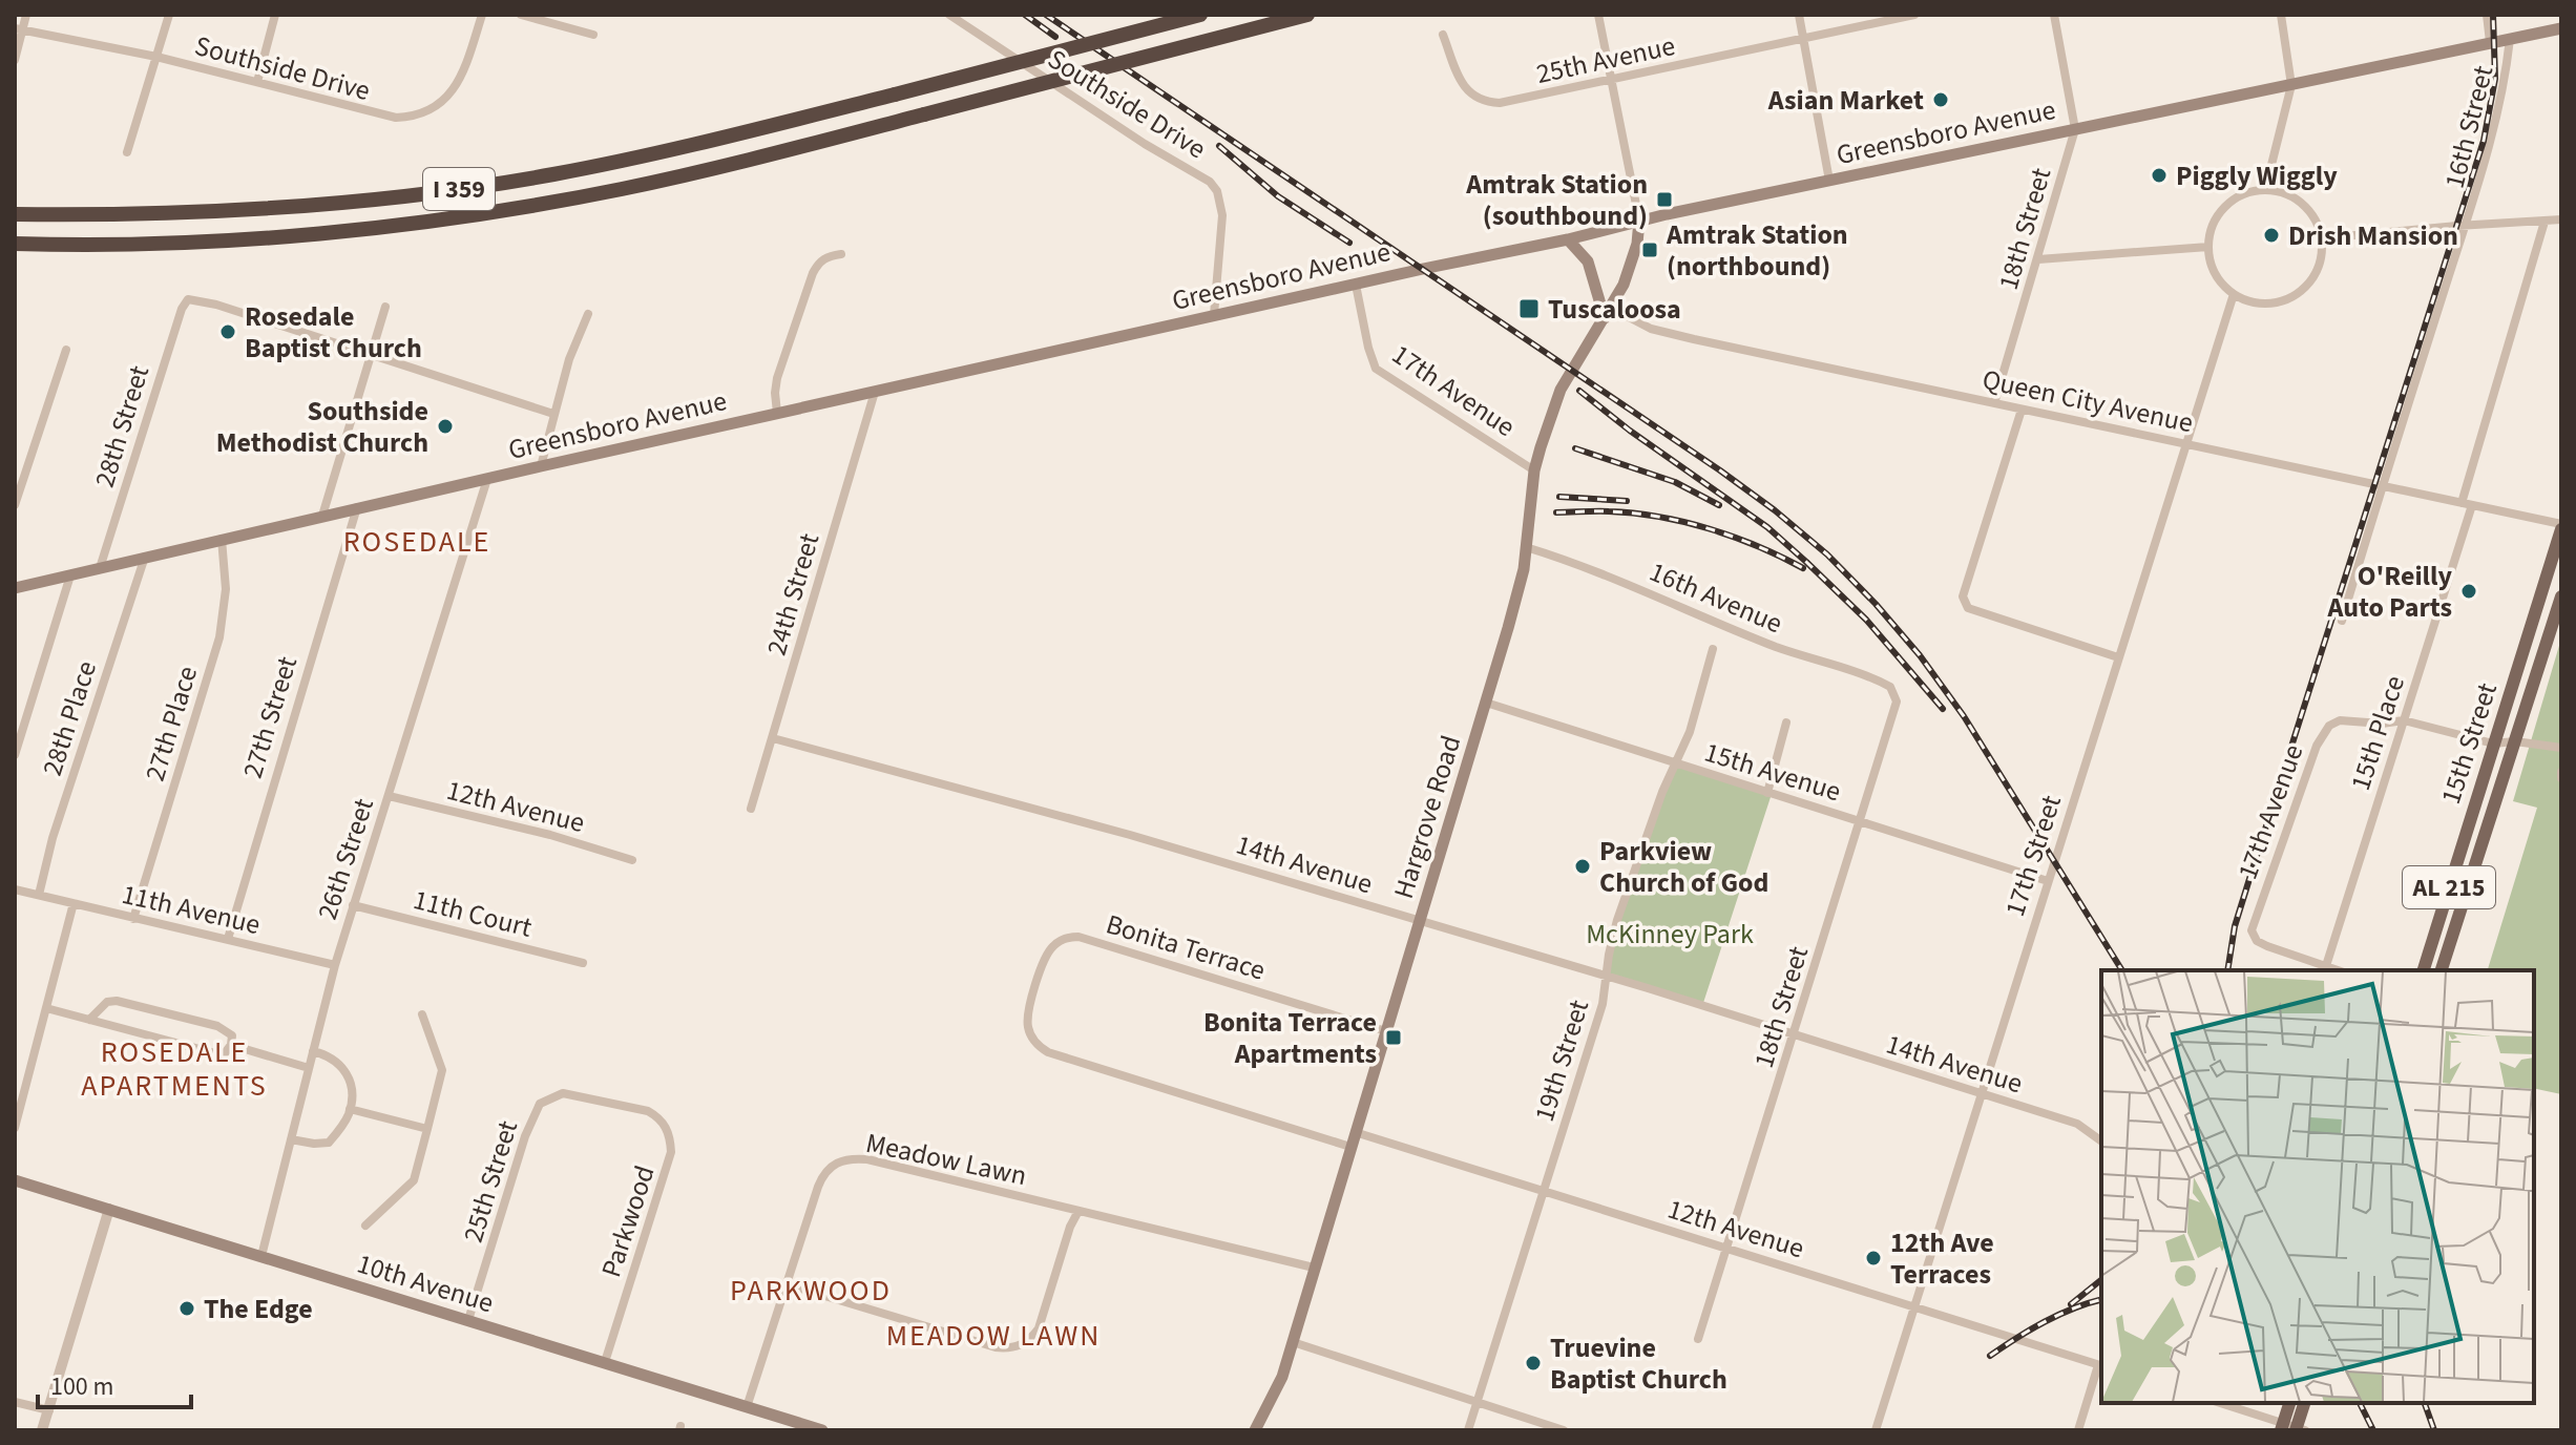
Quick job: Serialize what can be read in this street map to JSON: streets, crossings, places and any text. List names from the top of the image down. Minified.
{"streets":{"highway":["I 359"],"main road":["Greensboro Avenue","15th Street","Hargrove Road","AL 215","10th Avenue"],"street":["25th Avenue","Southside Drive","16th Street","18th Street","17th Avenue","Queen City Avenue","28th Street","24th Street","16th Avenue","27th Street","28th Place","27th Place","15th Place","15th Avenue","12th Avenue","17th Street","26th Street","14th Avenue","11th Avenue","11th Court","Bonita Terrace","19th Street","Meadow Lawn","25th Street","Parkwood"]},"crossings":[["Southside Drive","Greensboro Avenue"],["16th Street","Greensboro Avenue"],["16th Street","Queen City Avenue"],["Greensboro Avenue","18th Street"],["Greensboro Avenue","17th Avenue"],["Greensboro Avenue","28th Street"],["Greensboro Avenue","24th Street"],["Greensboro Avenue","27th Street"],["Greensboro Avenue","28th Place"],["Greensboro Avenue","27th Place"],["Greensboro Avenue","Hargrove Road"],["Greensboro Avenue","26th Street"],["18th Street","Queen City Avenue"],["18th Street","16th Avenue"],["18th Street","15th Avenue"],["18th Street","12th Avenue"],["18th Street","14th Avenue"],["17th Avenue","15th Place"],["17th Avenue","15th Street"],["17th Avenue","Hargrove Road"],["Queen City Avenue","15th Place"],["Queen City Avenue","15th Street"],["Queen City Avenue","Hargrove Road"],["Queen City Avenue","17th Street"],["24th Street","14th Avenue"],["16th Avenue","Hargrove Road"],["27th Street","11th Avenue"],["28th Place","11th Avenue"],["27th Place","11th Avenue"],["15th Avenue","Hargrove Road"],["15th Avenue","17th Street"],["15th Avenue","19th Street"],["12th Avenue","Hargrove Road"],["12th Avenue","17th Street"],["12th Avenue","26th Street"],["12th Avenue","19th Street"],["Hargrove Road","14th Avenue"],["Hargrove Road","Bonita Terrace"],["Hargrove Road","Meadow Lawn"],["17th Street","14th Avenue"],["26th Street","11th Avenue"],["26th Street","11th Court"],["26th Street","10th Avenue"],["14th Avenue","19th Street"],["Meadow Lawn","10th Avenue"],["25th Street","Parkwood"],["25th Street","10th Avenue"],["Parkwood","10th Avenue"]],"districts":["ROSEDALE","ROSEDALE APARTMENTS","PARKWOOD","MEADOW LAWN"],"parks":["McKinney Park"],"places":{"other":["Asian Market","Piggly Wiggly","Drish Mansion","Rosedale Baptist Church","Southside Methodist Church","O'Reilly Auto Parts","Parkview Church of God","12th Ave Terraces","The Edge","Truevine Baptist Church"],"transit":["Amtrak Station (southbound)","Amtrak Station (northbound)","Tuscaloosa","Bonita Terrace Apartments"]},"scale_bar":"100 m"}
